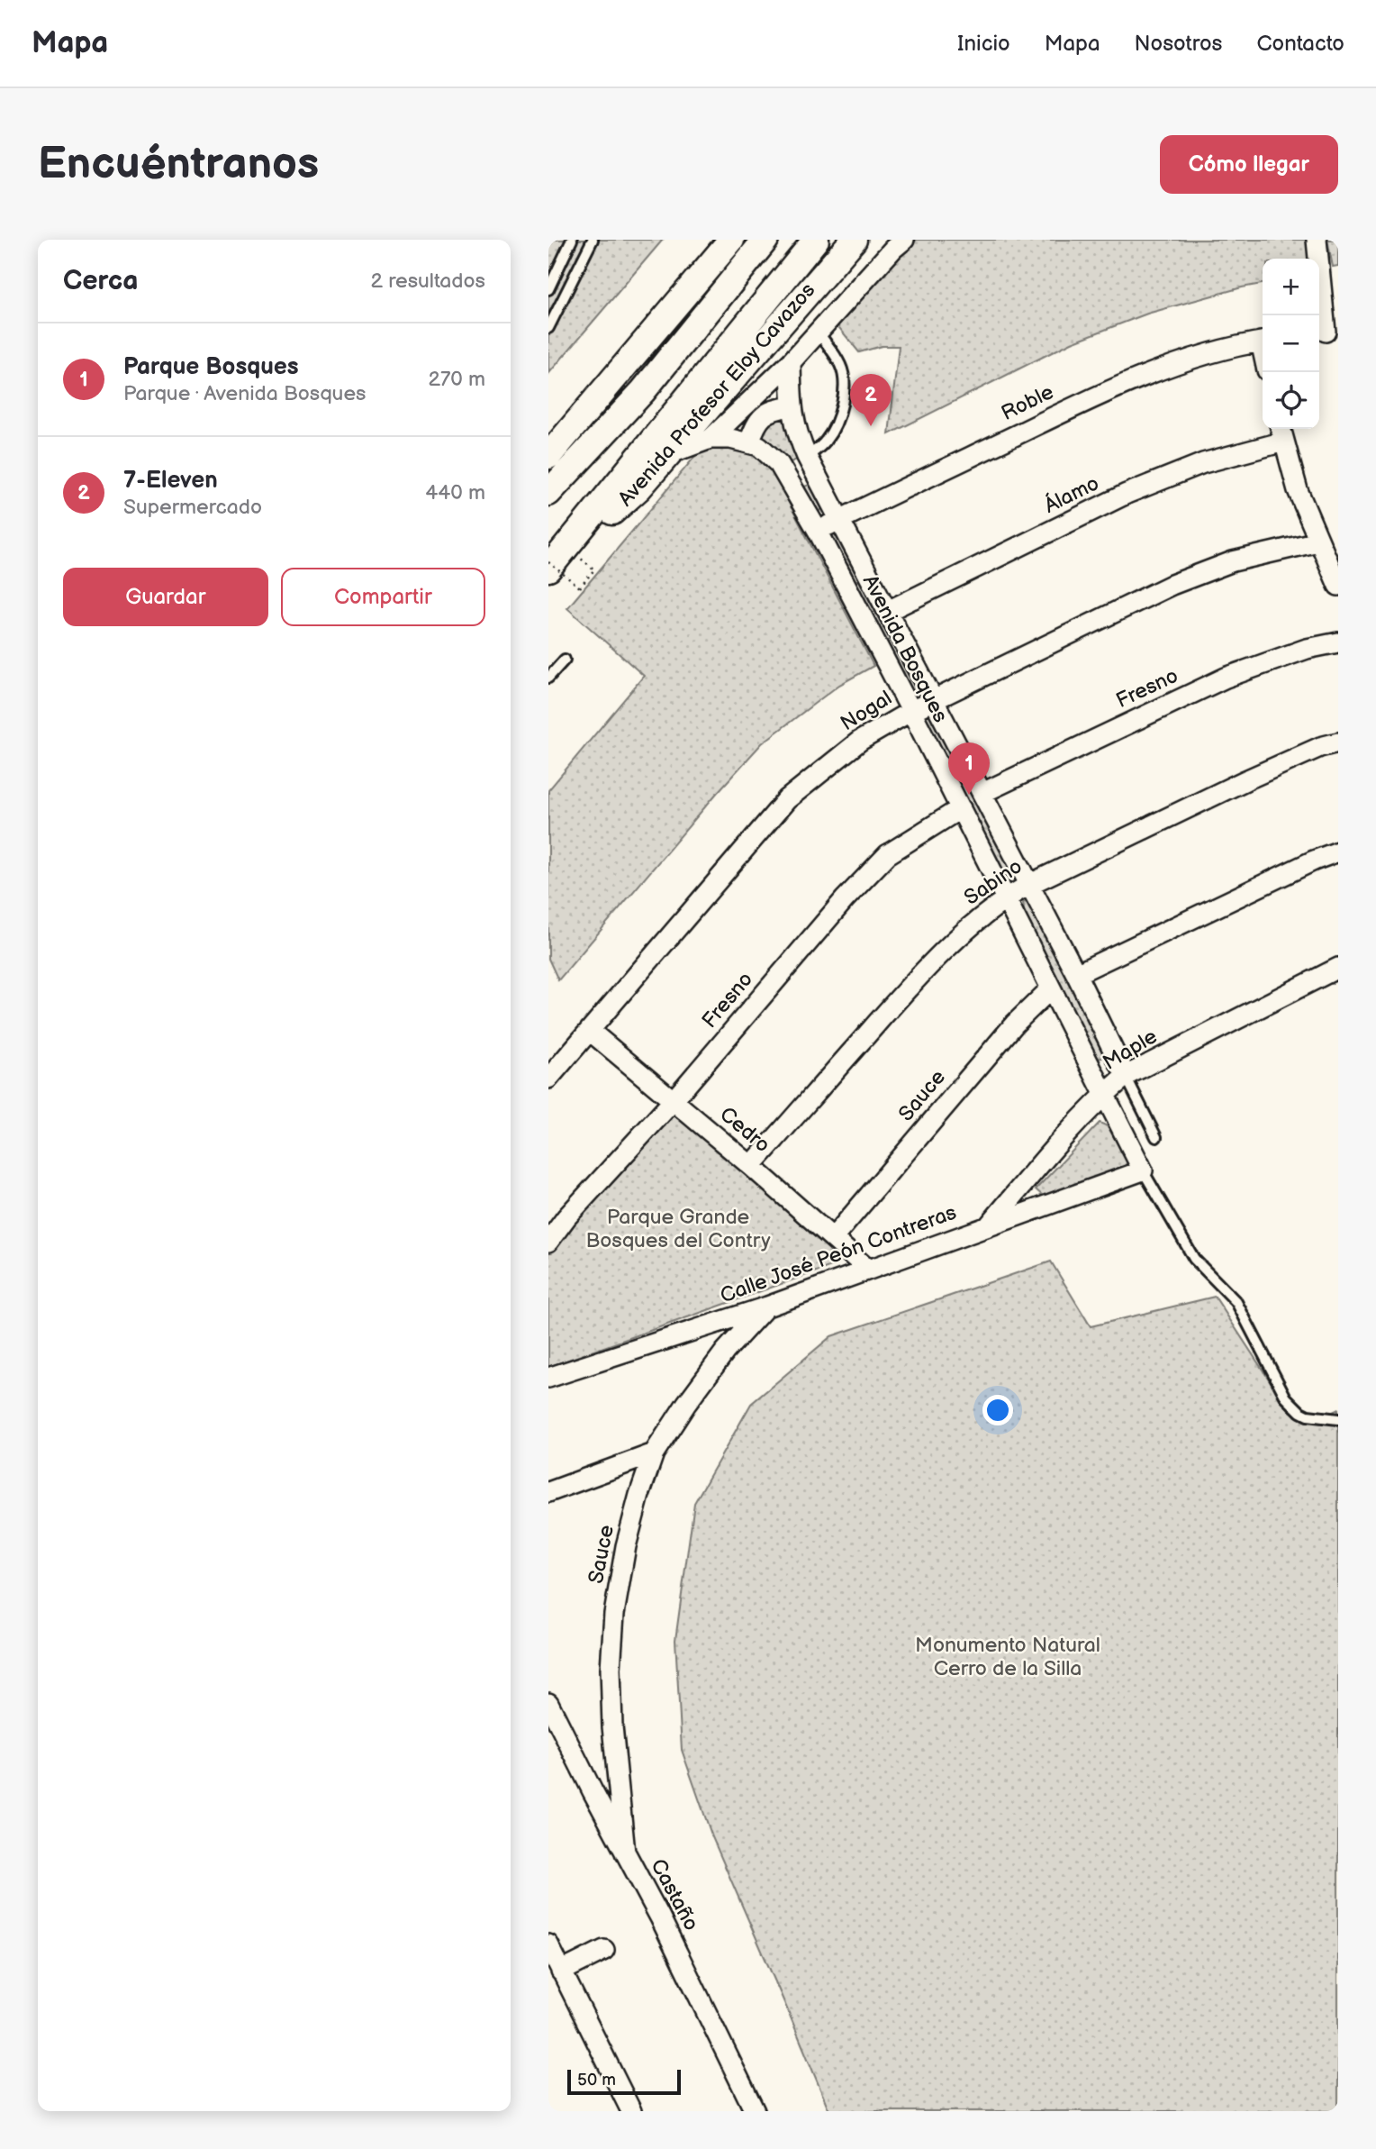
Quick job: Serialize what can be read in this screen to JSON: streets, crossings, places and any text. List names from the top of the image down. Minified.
{"streets":{"main road":["Avenida Profesor Eloy Cavazos"],"street":["Roble","Álamo","Avenida Bosques","Fresno","Nogal","Sabino","Maple","Sauce","Cedro","Calle José Peón Contreras","Castaño"]},"crossings":[["Avenida Profesor Eloy Cavazos","Avenida Bosques"],["Roble","Avenida Bosques"],["Álamo","Avenida Bosques"],["Avenida Bosques","Fresno"],["Avenida Bosques","Nogal"],["Avenida Bosques","Sabino"],["Avenida Bosques","Maple"],["Avenida Bosques","Sauce"],["Avenida Bosques","Calle José Peón Contreras"],["Fresno","Cedro"],["Nogal","Cedro"],["Sabino","Cedro"],["Maple","Calle José Peón Contreras"],["Sauce","Cedro"],["Sauce","Calle José Peón Contreras"],["Sauce","Castaño"],["Cedro","Calle José Peón Contreras"]],"parks":["Parque Grande Bosques del Contry","Monumento Natural Cerro de la Silla"],"scale_bar":"50 m","page":{"header":"Mapa","nav":["Inicio","Mapa","Nosotros","Contacto"],"buttons":["Cómo llegar",["Guardar","Compartir"]],"title":"Encuéntranos","heading":["Cerca","2 resultados"],"map_buttons":["+","−"],"list":[{"mark":"1","name":"Parque Bosques","note":"Parque · Avenida Bosques","value":"270 m"},{"mark":"2","name":"7-Eleven","note":"Supermercado","value":"440 m"}],"pins":["2","1"],"scale":"50 m"}}
